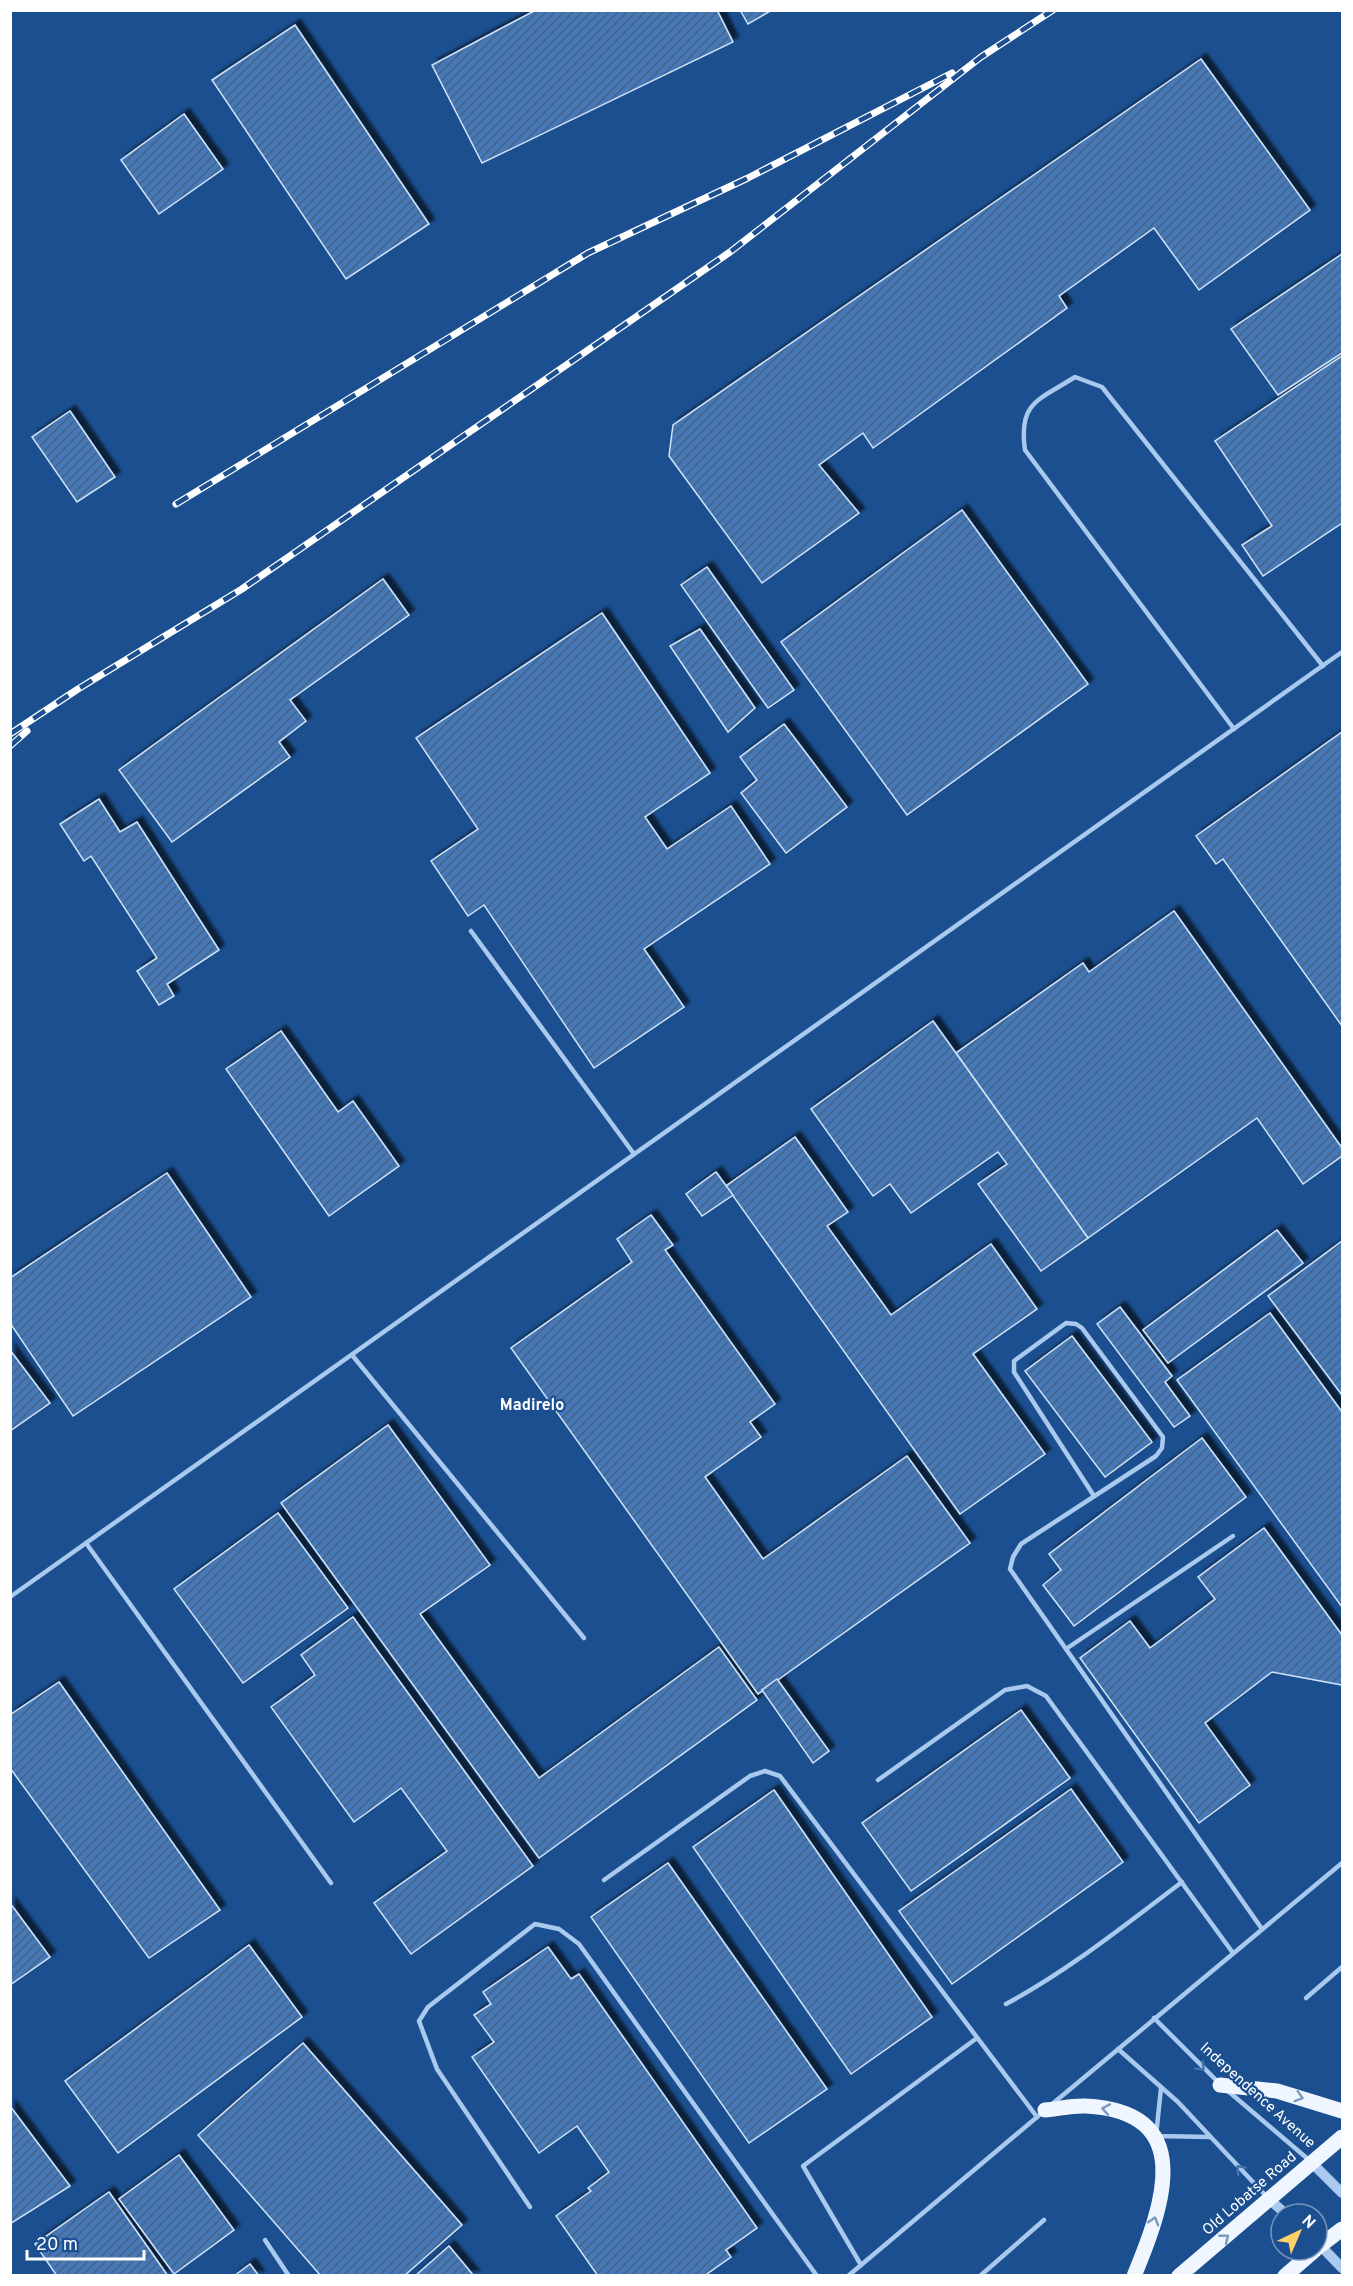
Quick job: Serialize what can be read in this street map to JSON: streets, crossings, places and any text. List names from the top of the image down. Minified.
{"streets":{"main road":["Old Lobatse Road"],"street":["Independence Avenue"]},"crossings":[["Independence Avenue","Old Lobatse Road"]],"one_way":["Independence Avenue","Old Lobatse Road"],"districts":["Madirelo"],"scale_bar":"20 m","north":"top right"}
